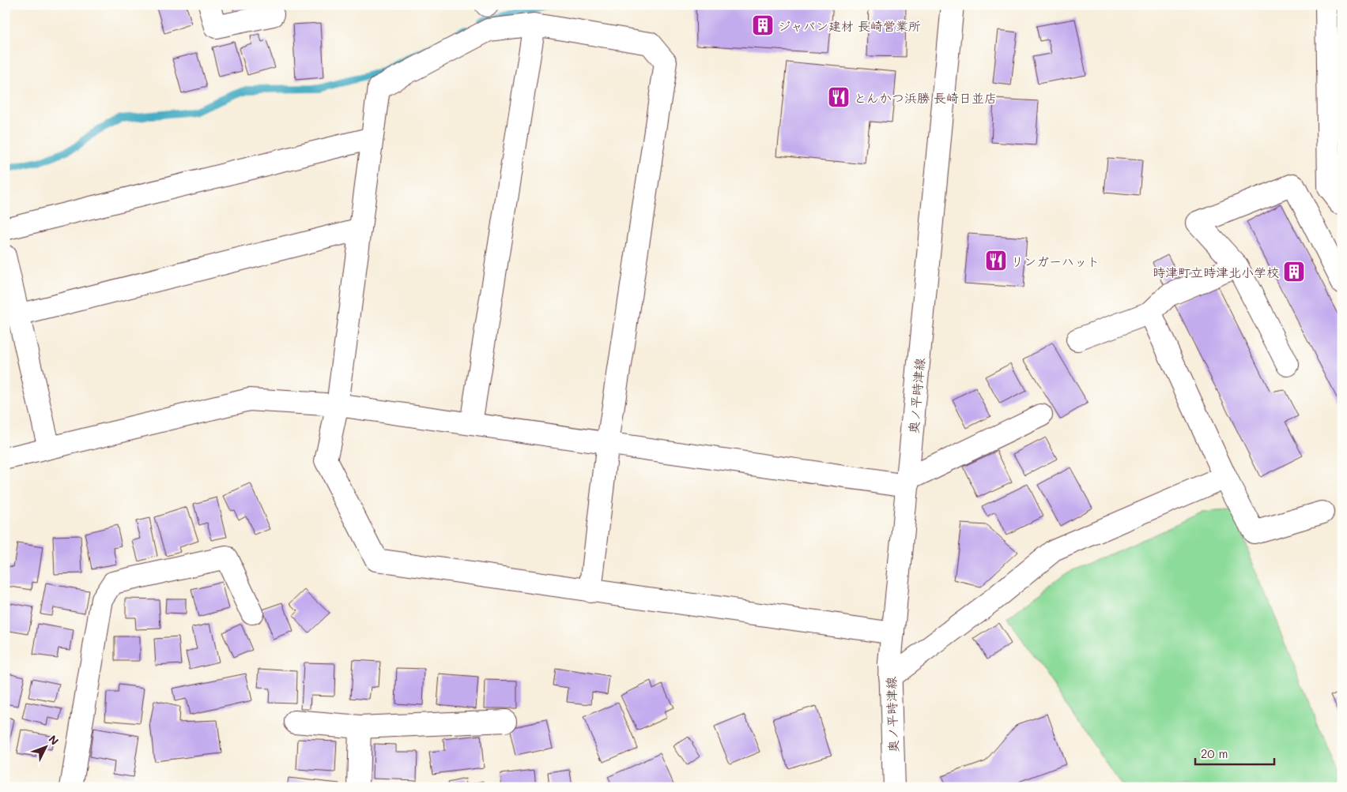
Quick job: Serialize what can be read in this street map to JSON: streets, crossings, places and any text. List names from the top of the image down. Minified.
{"streets":{"street":["奥ノ平時津線"]},"places":{"building":["ジャパン建材 長崎営業所","時津町立時津北小学校"],"restaurant":["とんかつ浜勝 長崎日並店","リンガーハット"]},"scale_bar":"20 m","north":"top right"}
